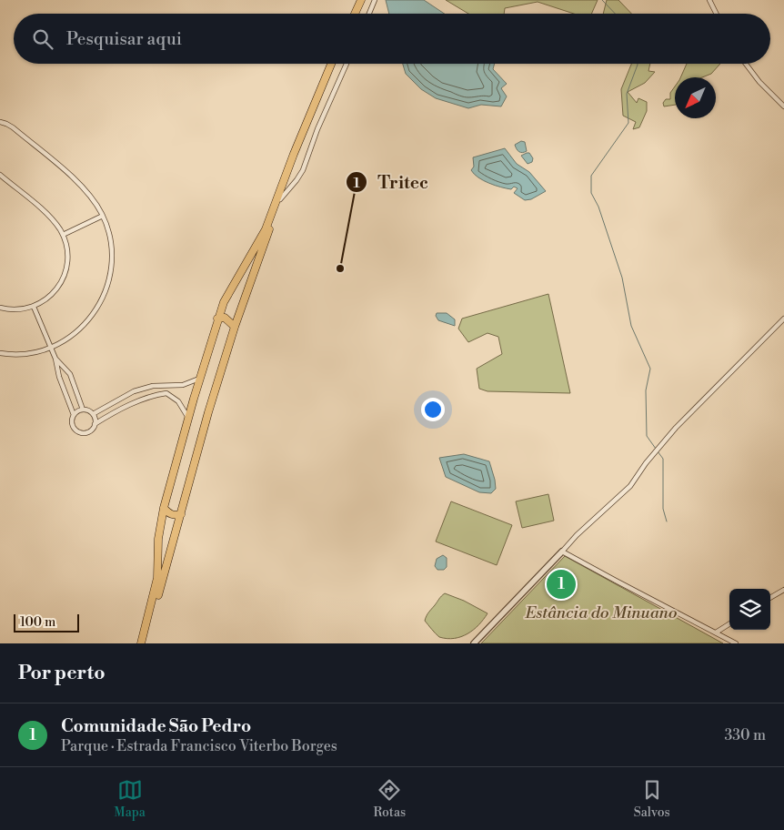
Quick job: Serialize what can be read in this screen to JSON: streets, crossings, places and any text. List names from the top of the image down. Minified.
{"parks":["Estância do Minuano"],"places":["Tritec"],"scale_bar":"100 m","north":"bottom left","page":{"search":"Pesquisar aqui","pins":"1","scale":"100 m","heading":"Por perto","list":[{"mark":"1","name":"Comunidade São Pedro","note":"Parque · Estrada Francisco Viterbo Borges","value":"330 m"}],"nav":["Mapa","Rotas","Salvos"]}}
